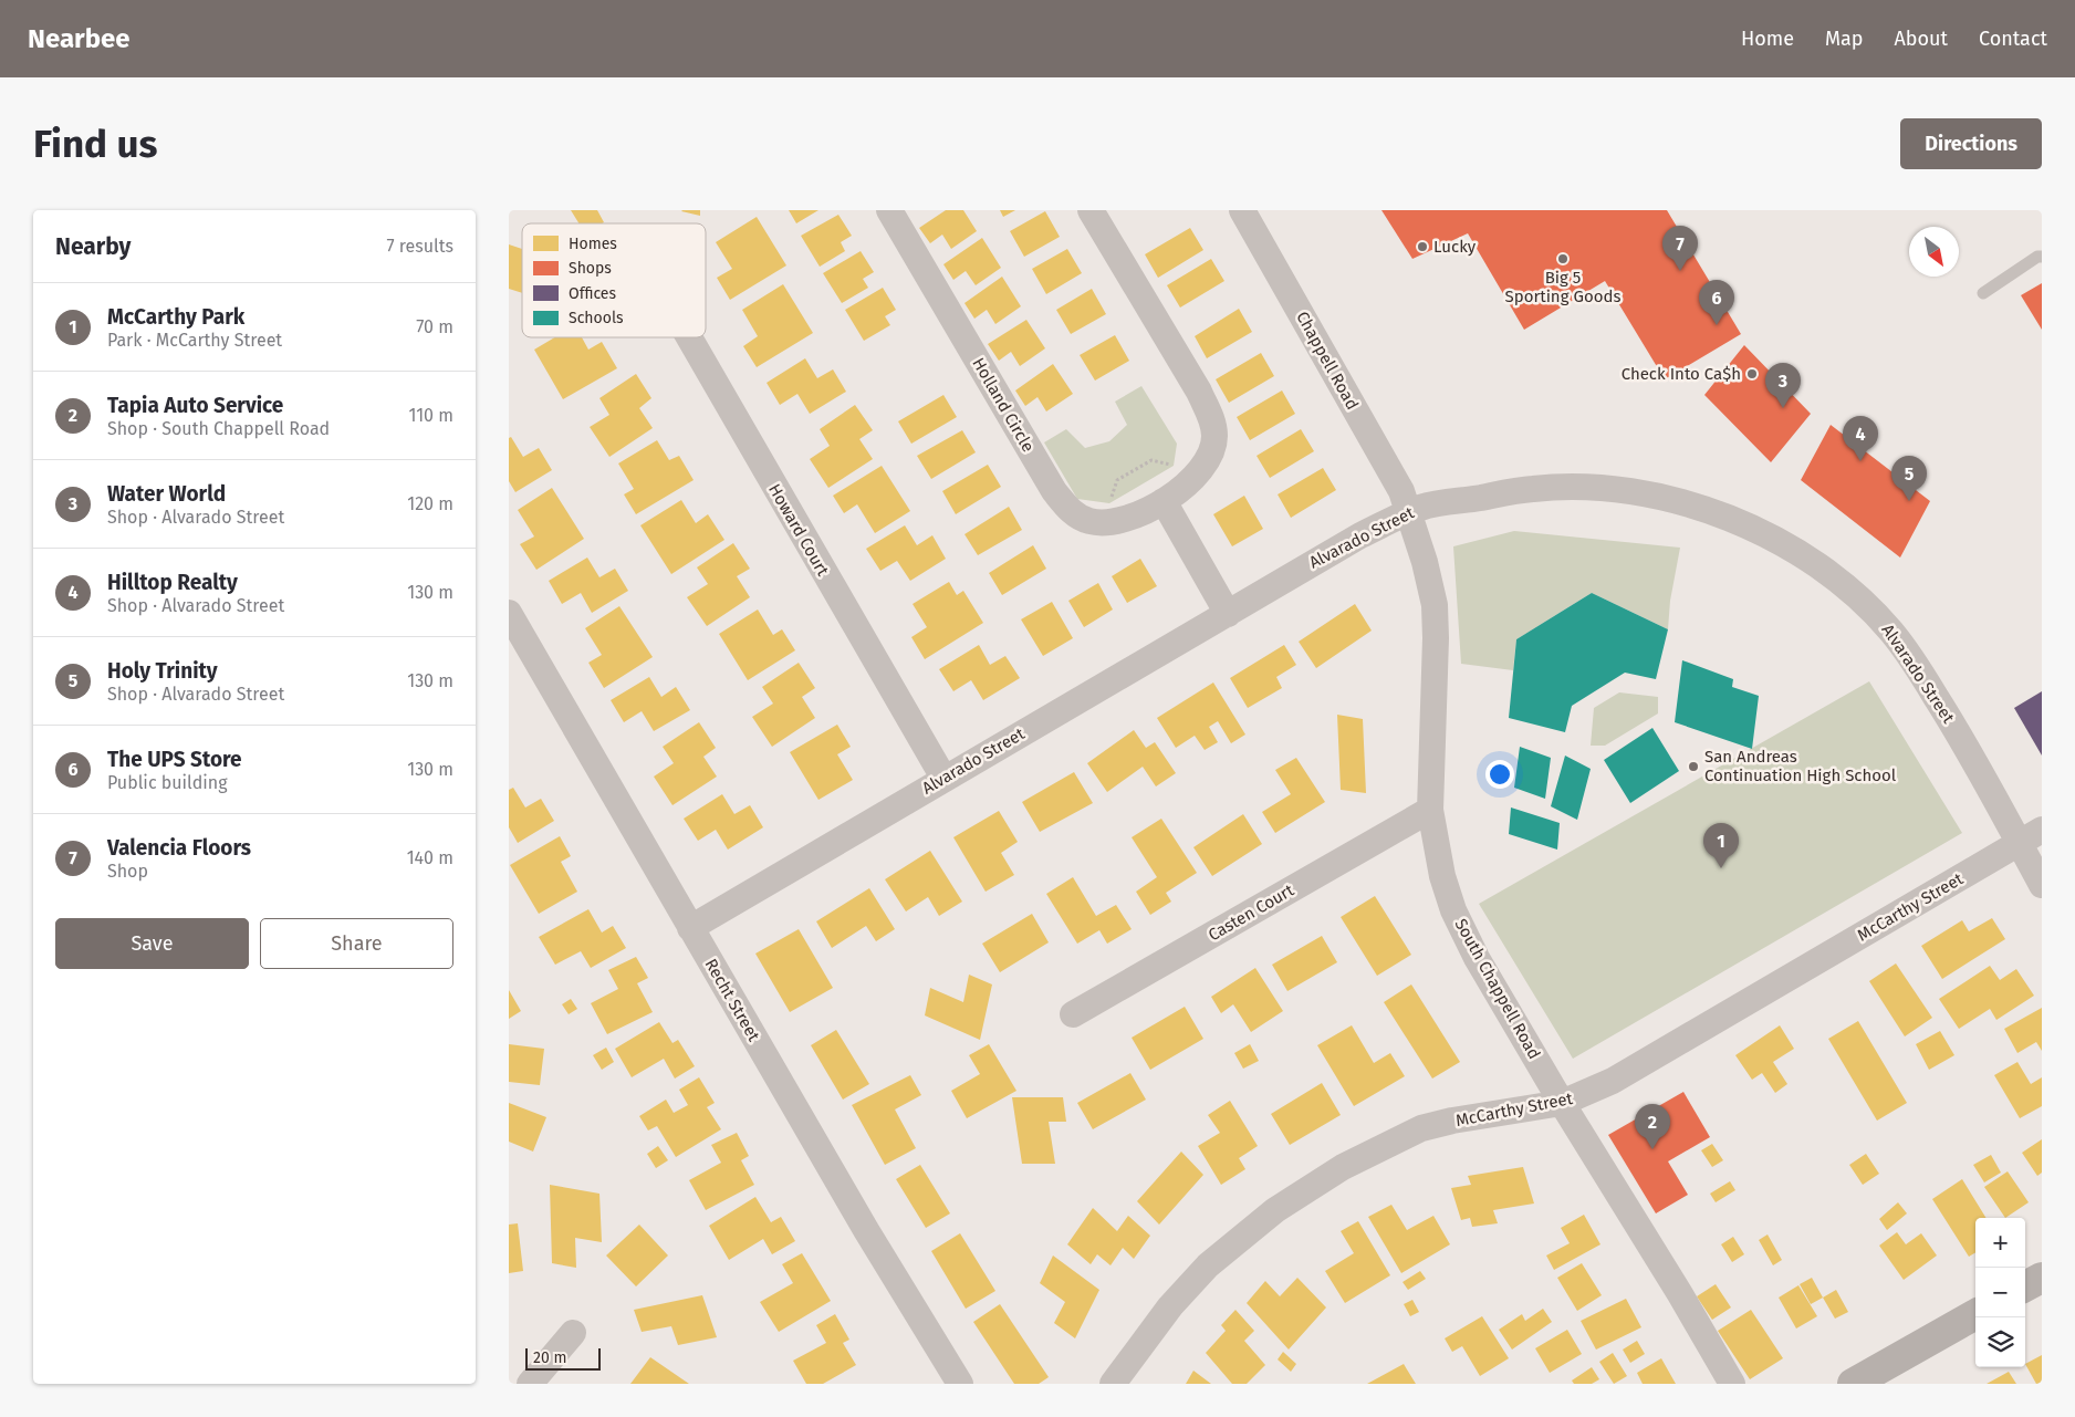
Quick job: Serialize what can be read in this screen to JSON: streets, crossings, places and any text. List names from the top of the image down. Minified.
{"streets":{"street":["Chappell Road","Holland Circle","Howard Court","Alvarado Street","McCarthy Street","Casten Court","South Chappell Road","Recht Street"]},"crossings":[["Chappell Road","Alvarado Street"],["Chappell Road","South Chappell Road"],["Howard Court","Alvarado Street"],["Alvarado Street","McCarthy Street"],["Alvarado Street","South Chappell Road"],["Alvarado Street","Recht Street"],["McCarthy Street","South Chappell Road"],["Casten Court","South Chappell Road"]],"places":["Lucky","Big 5 Sporting Goods","Check Into Ca$h","San Andreas Continuation High School"],"legend":["Homes","Shops","Offices","Schools"],"scale_bar":"20 m","north":"bottom right","page":{"header":"Nearbee","nav":["Home","Map","About","Contact"],"buttons":["Directions",["Save","Share"]],"title":"Find us","heading":["Nearby","7 results"],"pins":["7","6","3","4","5","1","2"],"list":[{"mark":"1","name":"McCarthy Park","note":"Park · McCarthy Street","value":"70 m"},{"mark":"2","name":"Tapia Auto Service","note":"Shop · South Chappell Road","value":"110 m"},{"mark":"3","name":"Water World","note":"Shop · Alvarado Street","value":"120 m"},{"mark":"4","name":"Hilltop Realty","note":"Shop · Alvarado Street","value":"130 m"},{"mark":"5","name":"Holy Trinity","note":"Shop · Alvarado Street","value":"130 m"},{"mark":"6","name":"The UPS Store","note":"Public building","value":"130 m"},{"mark":"7","name":"Valencia Floors","note":"Shop","value":"140 m"}],"map_buttons":["+","−"],"scale":"20 m"}}
